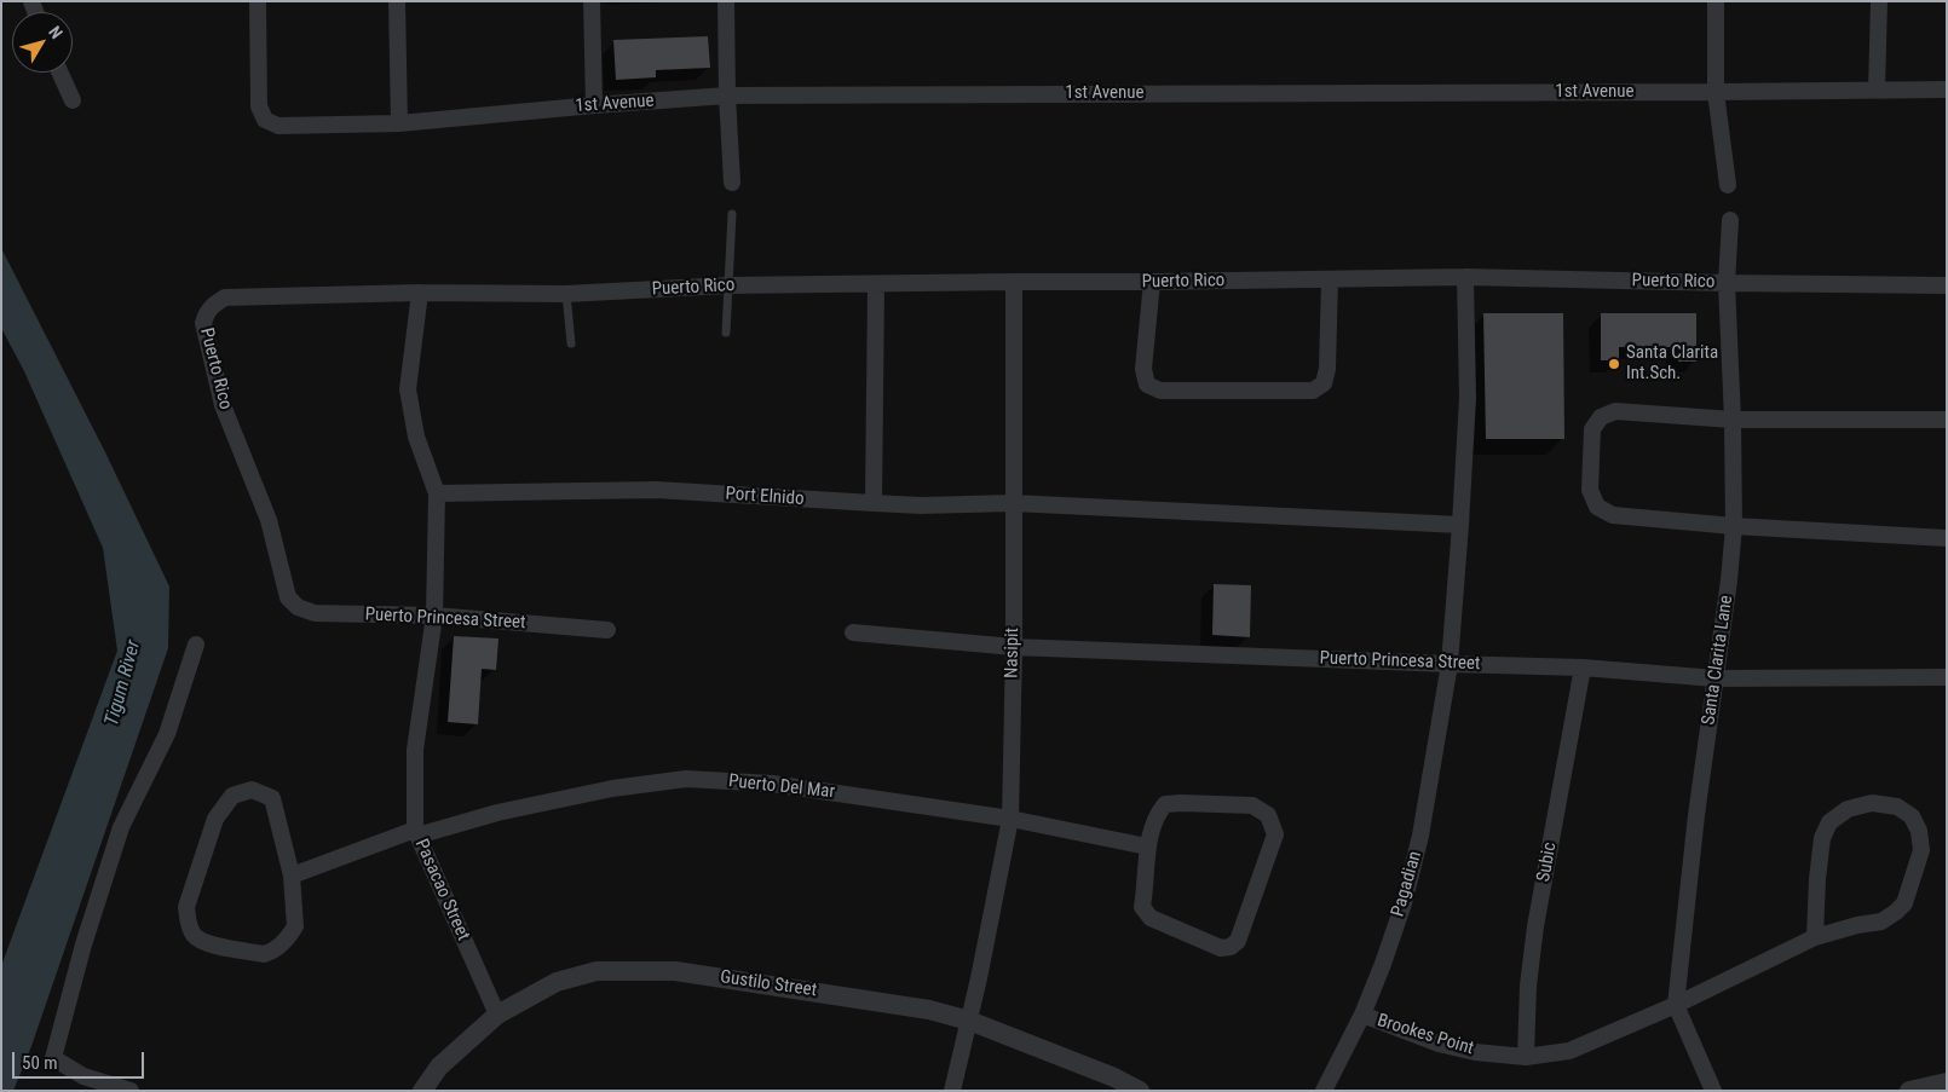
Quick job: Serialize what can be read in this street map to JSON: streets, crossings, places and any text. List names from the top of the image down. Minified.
{"streets":{"street":["1st Avenue","Puerto Rico","Port Elnido","Puerto Princesa Street","Nasipit","Santa Clarita Lane","Puerto Del Mar","Subic","Pagadian","Pasacao Street","Gustilo Street","Brookes Point"]},"crossings":[["Puerto Rico","Puerto Princesa Street"],["Puerto Rico","Nasipit"],["Puerto Rico","Santa Clarita Lane"],["Puerto Rico","Pagadian"],["Port Elnido","Nasipit"],["Port Elnido","Pagadian"],["Puerto Princesa Street","Nasipit"],["Puerto Princesa Street","Santa Clarita Lane"],["Puerto Princesa Street","Subic"],["Puerto Princesa Street","Pagadian"],["Puerto Princesa Street","Pasacao Street"],["Nasipit","Puerto Del Mar"],["Nasipit","Gustilo Street"],["Santa Clarita Lane","Brookes Point"],["Puerto Del Mar","Pasacao Street"],["Subic","Brookes Point"],["Pagadian","Brookes Point"],["Pasacao Street","Gustilo Street"]],"water":["Tigum River"],"places":["Santa Clarita Int.Sch."],"scale_bar":"50 m","north":"top right"}
